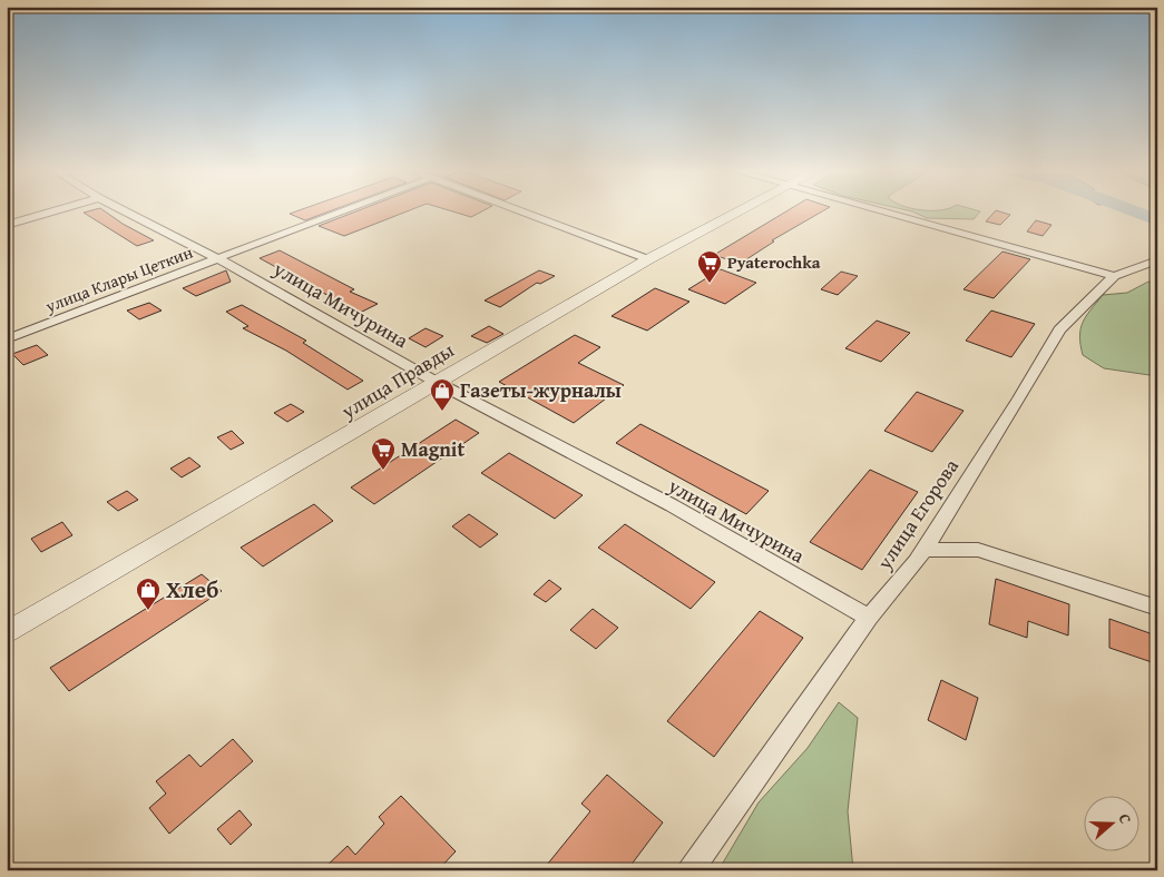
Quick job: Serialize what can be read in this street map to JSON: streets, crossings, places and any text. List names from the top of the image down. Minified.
{"streets":{"street":["улица Клары Цеткин","улица Мичурина","улица Правды","улица Егорова"]},"crossings":[["улица Клары Цеткин","улица Мичурина"],["улица Мичурина","улица Правды"],["улица Мичурина","улица Егорова"]],"places":{"supermarket":["Pyaterochka","Magnit"],"shop":["Газеты-журналы","Хлеб"]},"north":"right"}
